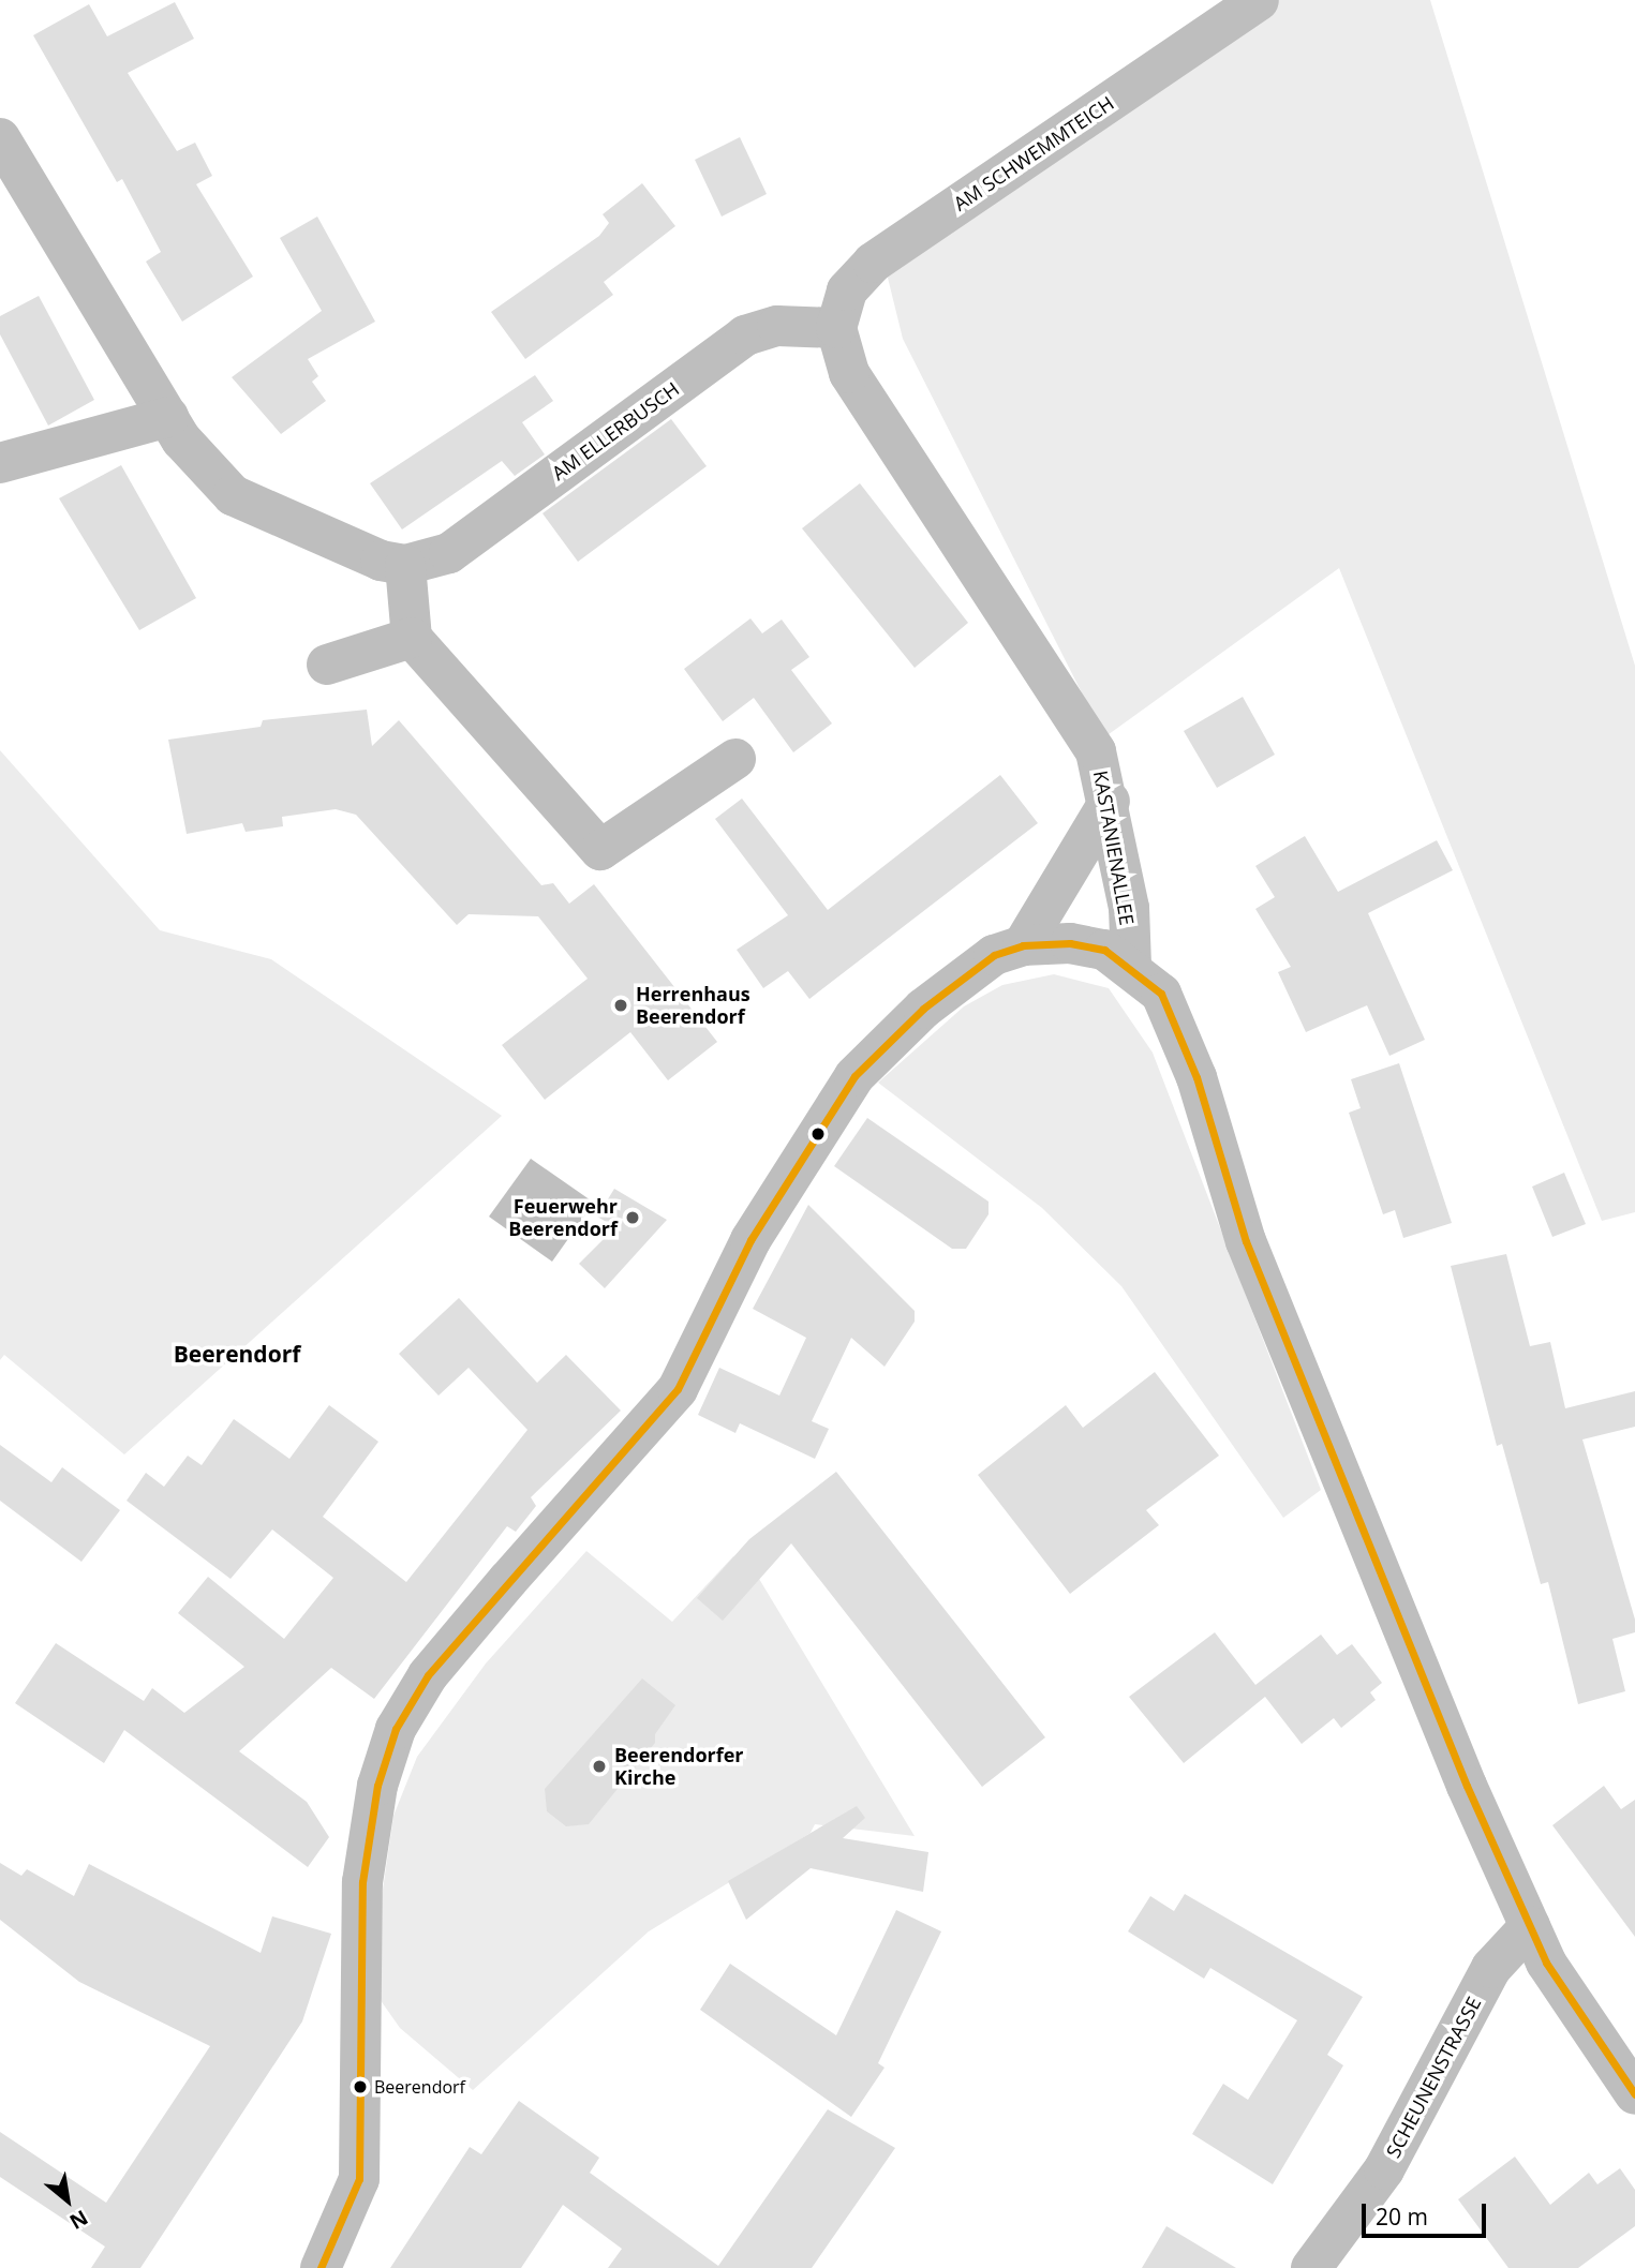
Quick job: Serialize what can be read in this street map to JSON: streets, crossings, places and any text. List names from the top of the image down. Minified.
{"streets":{"street":["AM SCHWEMMTEICH","AM ELLERBUSCH","KASTANIENALLEE","SCHEUNENSTRASSE"]},"crossings":[["AM SCHWEMMTEICH","AM ELLERBUSCH"],["AM SCHWEMMTEICH","KASTANIENALLEE"],["AM ELLERBUSCH","KASTANIENALLEE"]],"districts":["Beerendorf"],"places":["Herrenhaus Beerendorf","Feuerwehr Beerendorf","Beerendorfer Kirche","Beerendorf"],"scale_bar":"20 m","north":"bottom right"}
